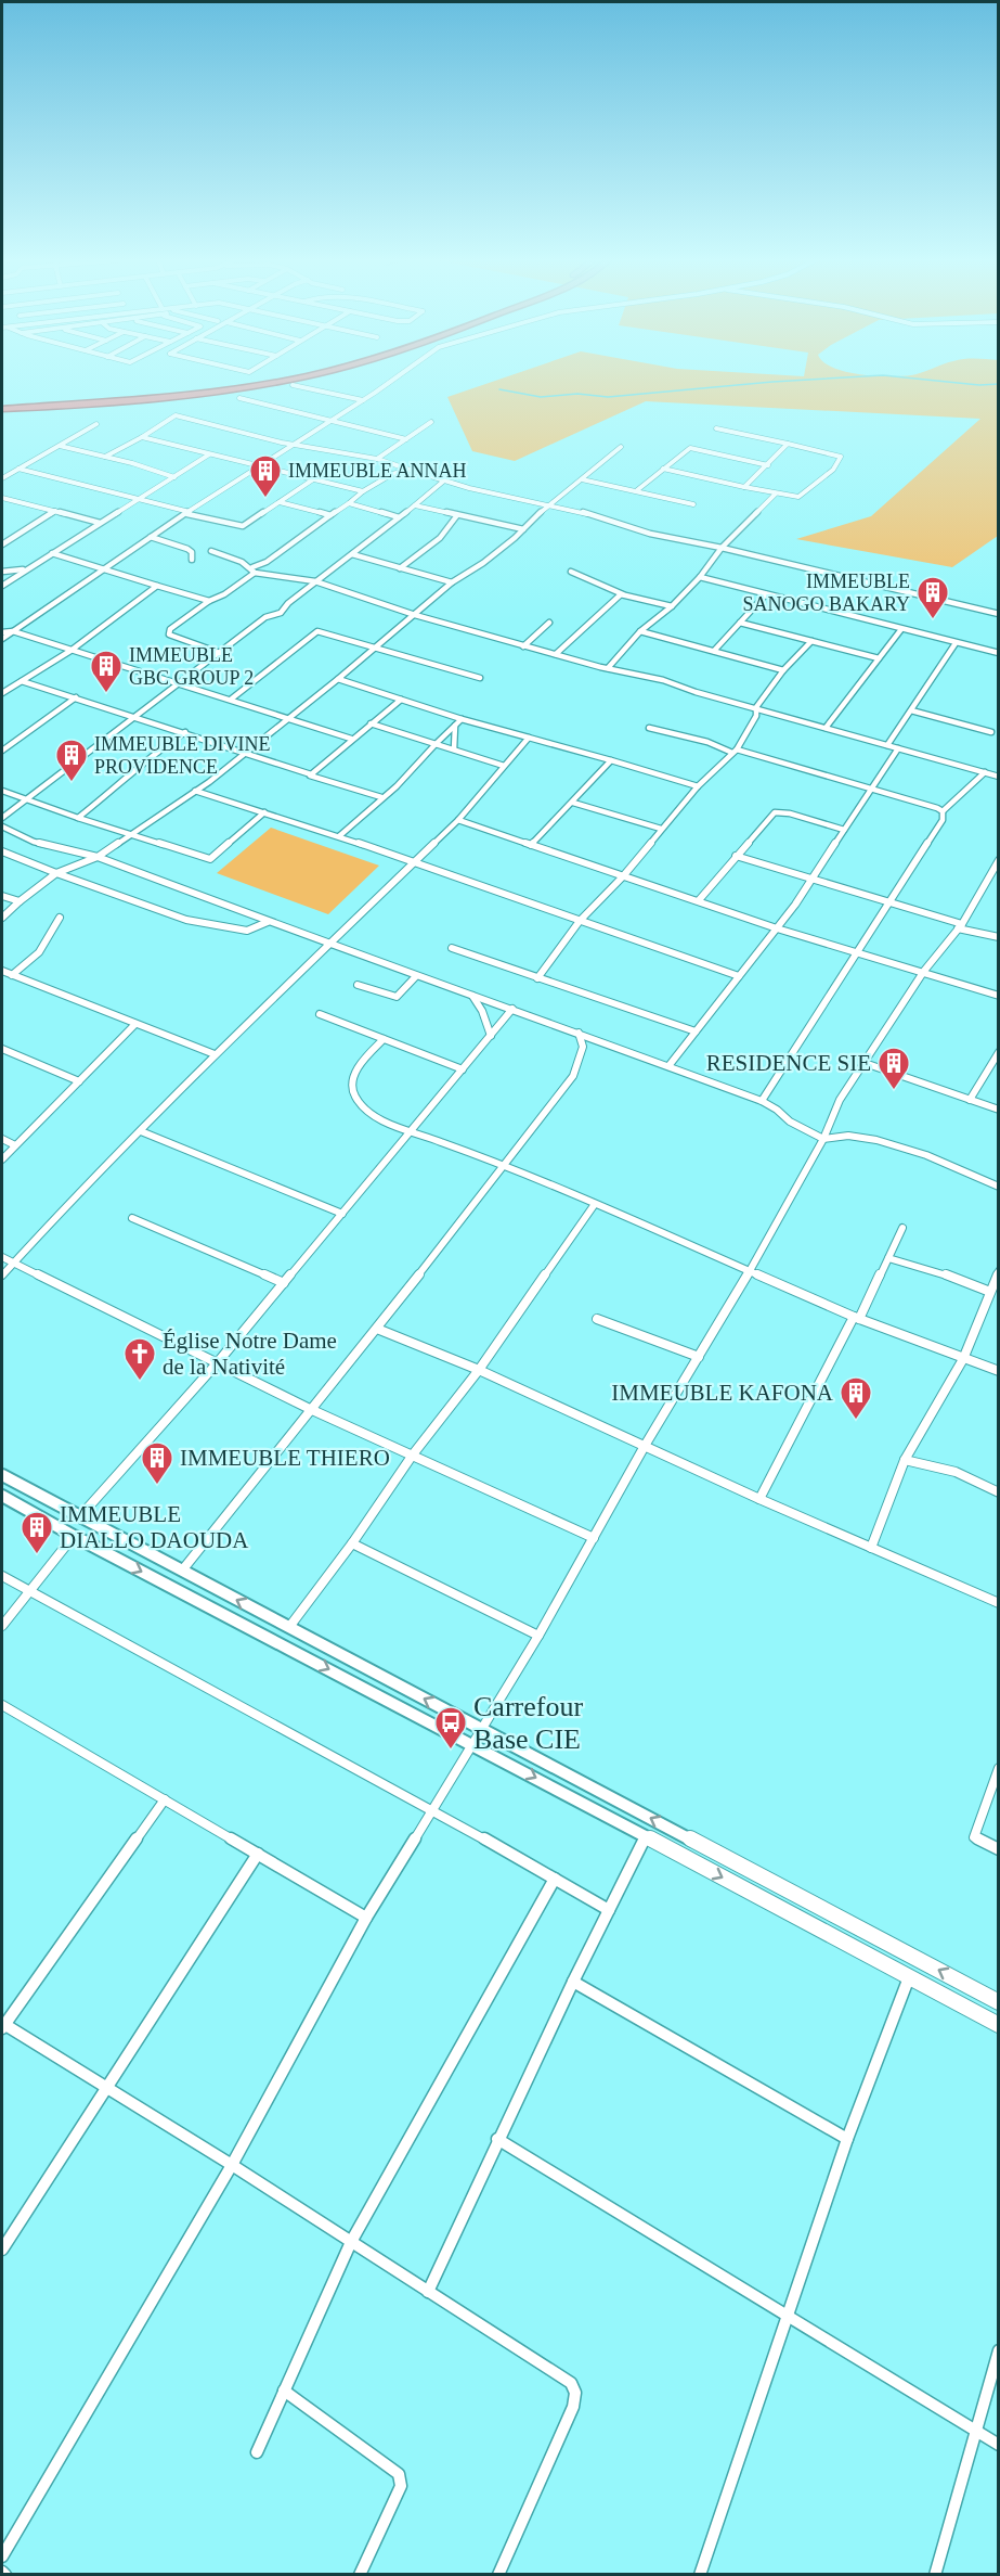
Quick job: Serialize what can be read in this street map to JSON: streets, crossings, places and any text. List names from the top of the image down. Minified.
{"places":{"building":["IMMEUBLE ANNAH","IMMEUBLE SANOGO BAKARY","IMMEUBLE GBC GROUP 2","IMMEUBLE DIVINE PROVIDENCE","RESIDENCE SIE","IMMEUBLE KAFONA","IMMEUBLE THIERO","IMMEUBLE DIALLO DAOUDA"],"church":["Église Notre Dame de la Nativité"],"bus stop":["Carrefour Base CIE"]}}
